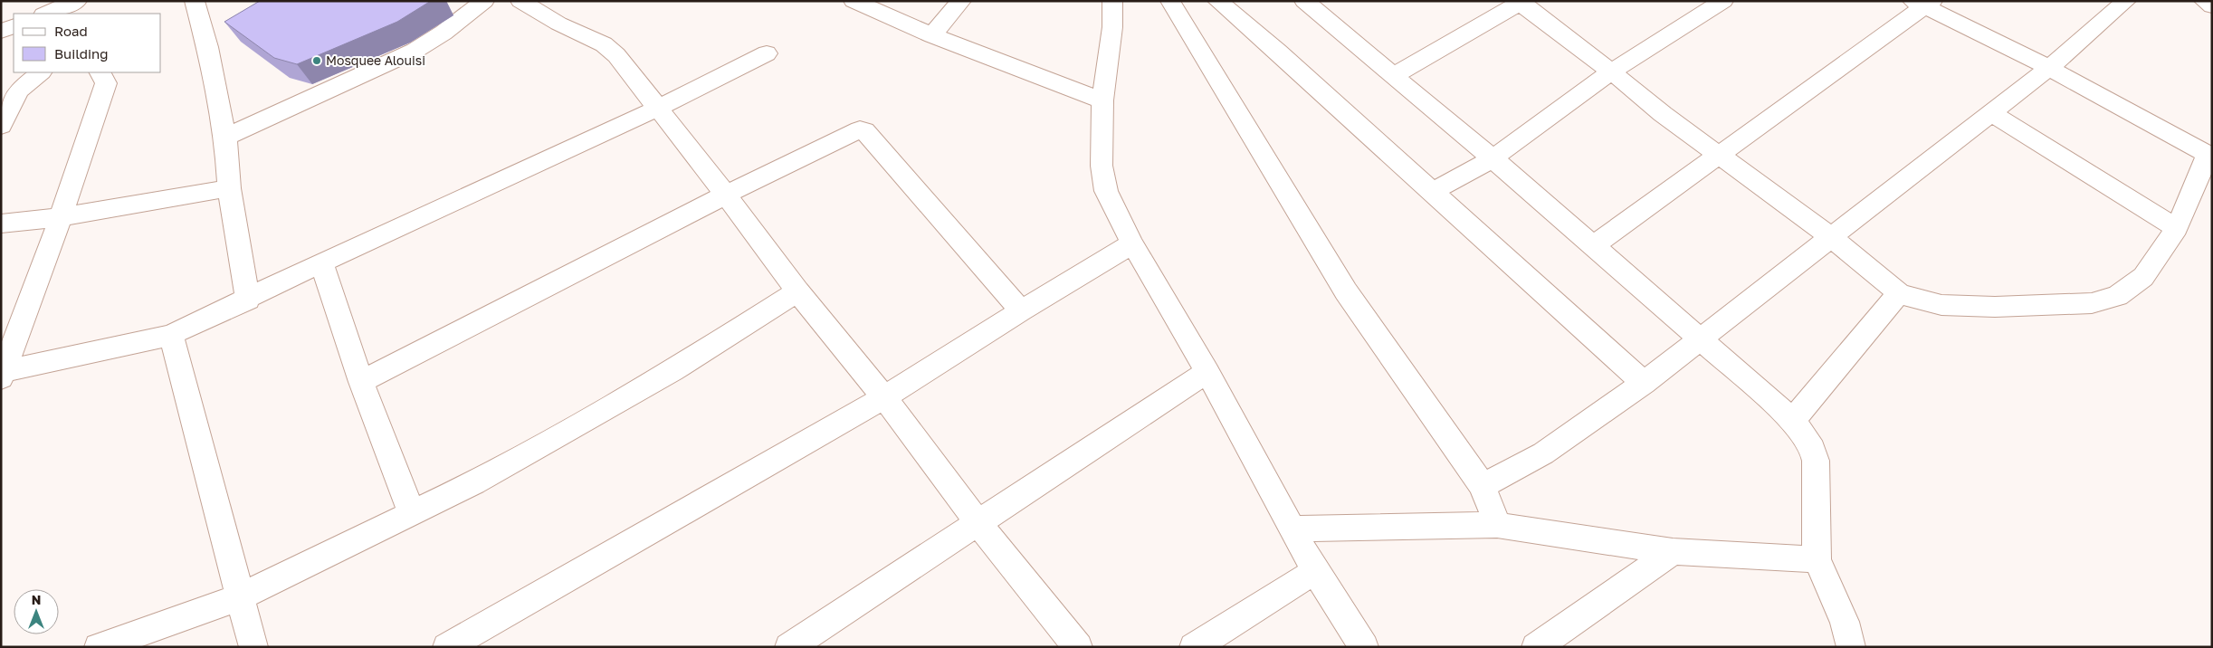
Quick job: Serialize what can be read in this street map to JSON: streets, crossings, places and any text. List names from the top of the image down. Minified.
{"places":["Mosquee Alouisi"],"legend":["Road","Building"],"north":"top"}
